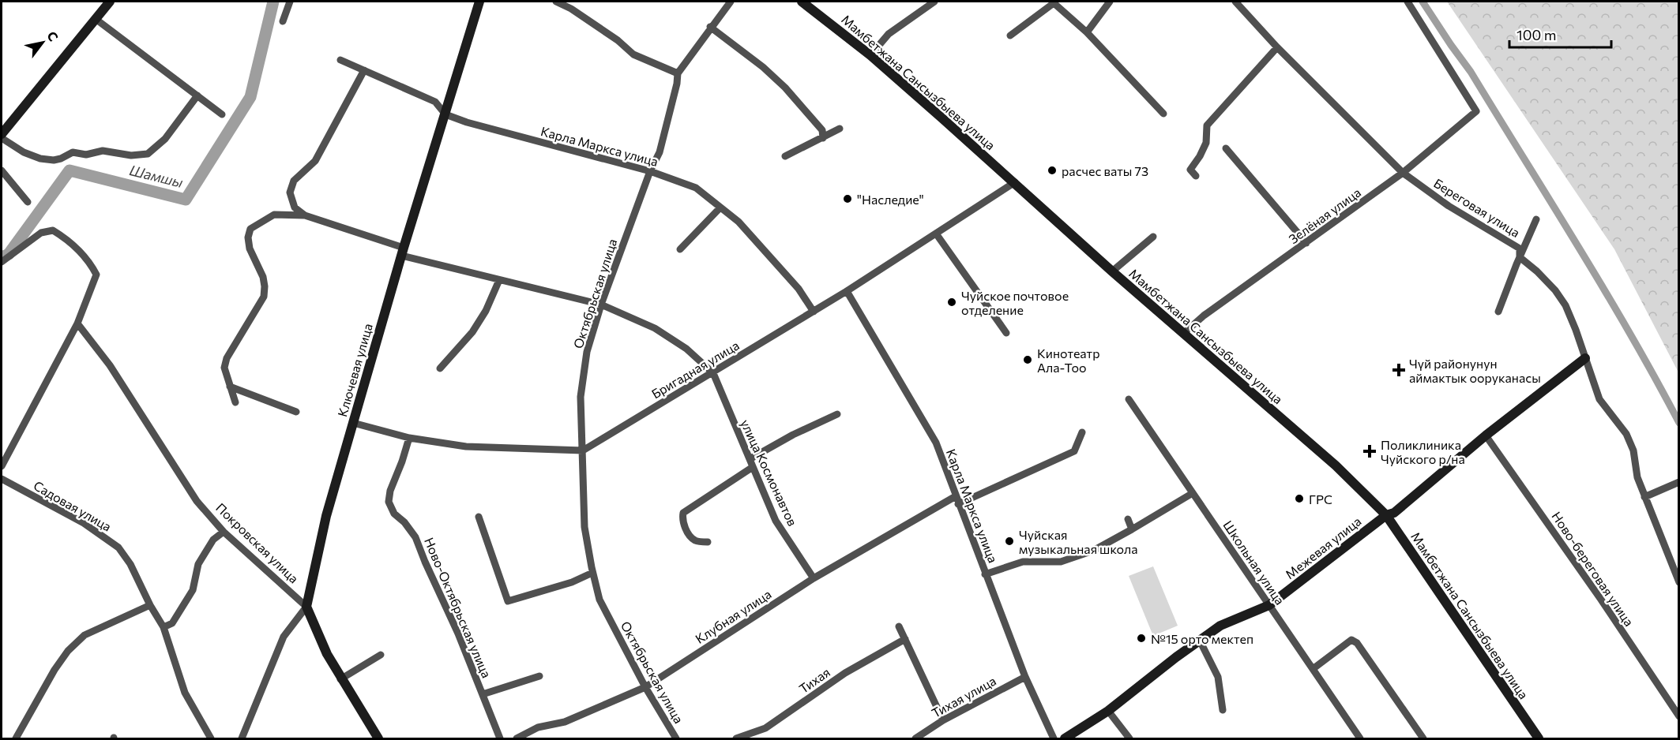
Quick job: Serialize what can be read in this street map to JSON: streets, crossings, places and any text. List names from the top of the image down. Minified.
{"streets":{"street":["Мамбетжана Сансызбыева улица","Карла Маркса улица","Береговая улица","Зелёная улица","Октябрьская улица","Бригадная улица","Ключевая улица","улица Космонавтов","Садовая улица","Покровская улица","Межевая улица","Школьная улица","Ново-береговая улица","Ново-Октябрьская улица","Клубная улица","Тихая","Тихая улица"]},"crossings":[["Мамбетжана Сансызбыева улица","Зелёная улица"],["Мамбетжана Сансызбыева улица","Бригадная улица"],["Мамбетжана Сансызбыева улица","Межевая улица"],["Карла Маркса улица","Октябрьская улица"],["Карла Маркса улица","Бригадная улица"],["Карла Маркса улица","Ключевая улица"],["Карла Маркса улица","Клубная улица"],["Карла Маркса улица","Тихая улица"],["Береговая улица","Зелёная улица"],["Береговая улица","Межевая улица"],["Октябрьская улица","Бригадная улица"],["Октябрьская улица","Клубная улица"],["Бригадная улица","улица Космонавтов"],["Ключевая улица","Покровская улица"],["улица Космонавтов","Клубная улица"],["Межевая улица","Школьная улица"],["Межевая улица","Ново-береговая улица"]],"water":["Шамшы"],"places":{"other":["расчес ваты 73","\"Наследие\"","Чуйское почтовое отделение","Кинотеатр Ала-Тоо","ГРС","Чуйская музыкальная школа","№15 орто мектеп"],"health":["Чүй районунун аймактык ооруканасы","Поликлиника Чуйского р/на"]},"scale_bar":"100 m","north":"top right"}
